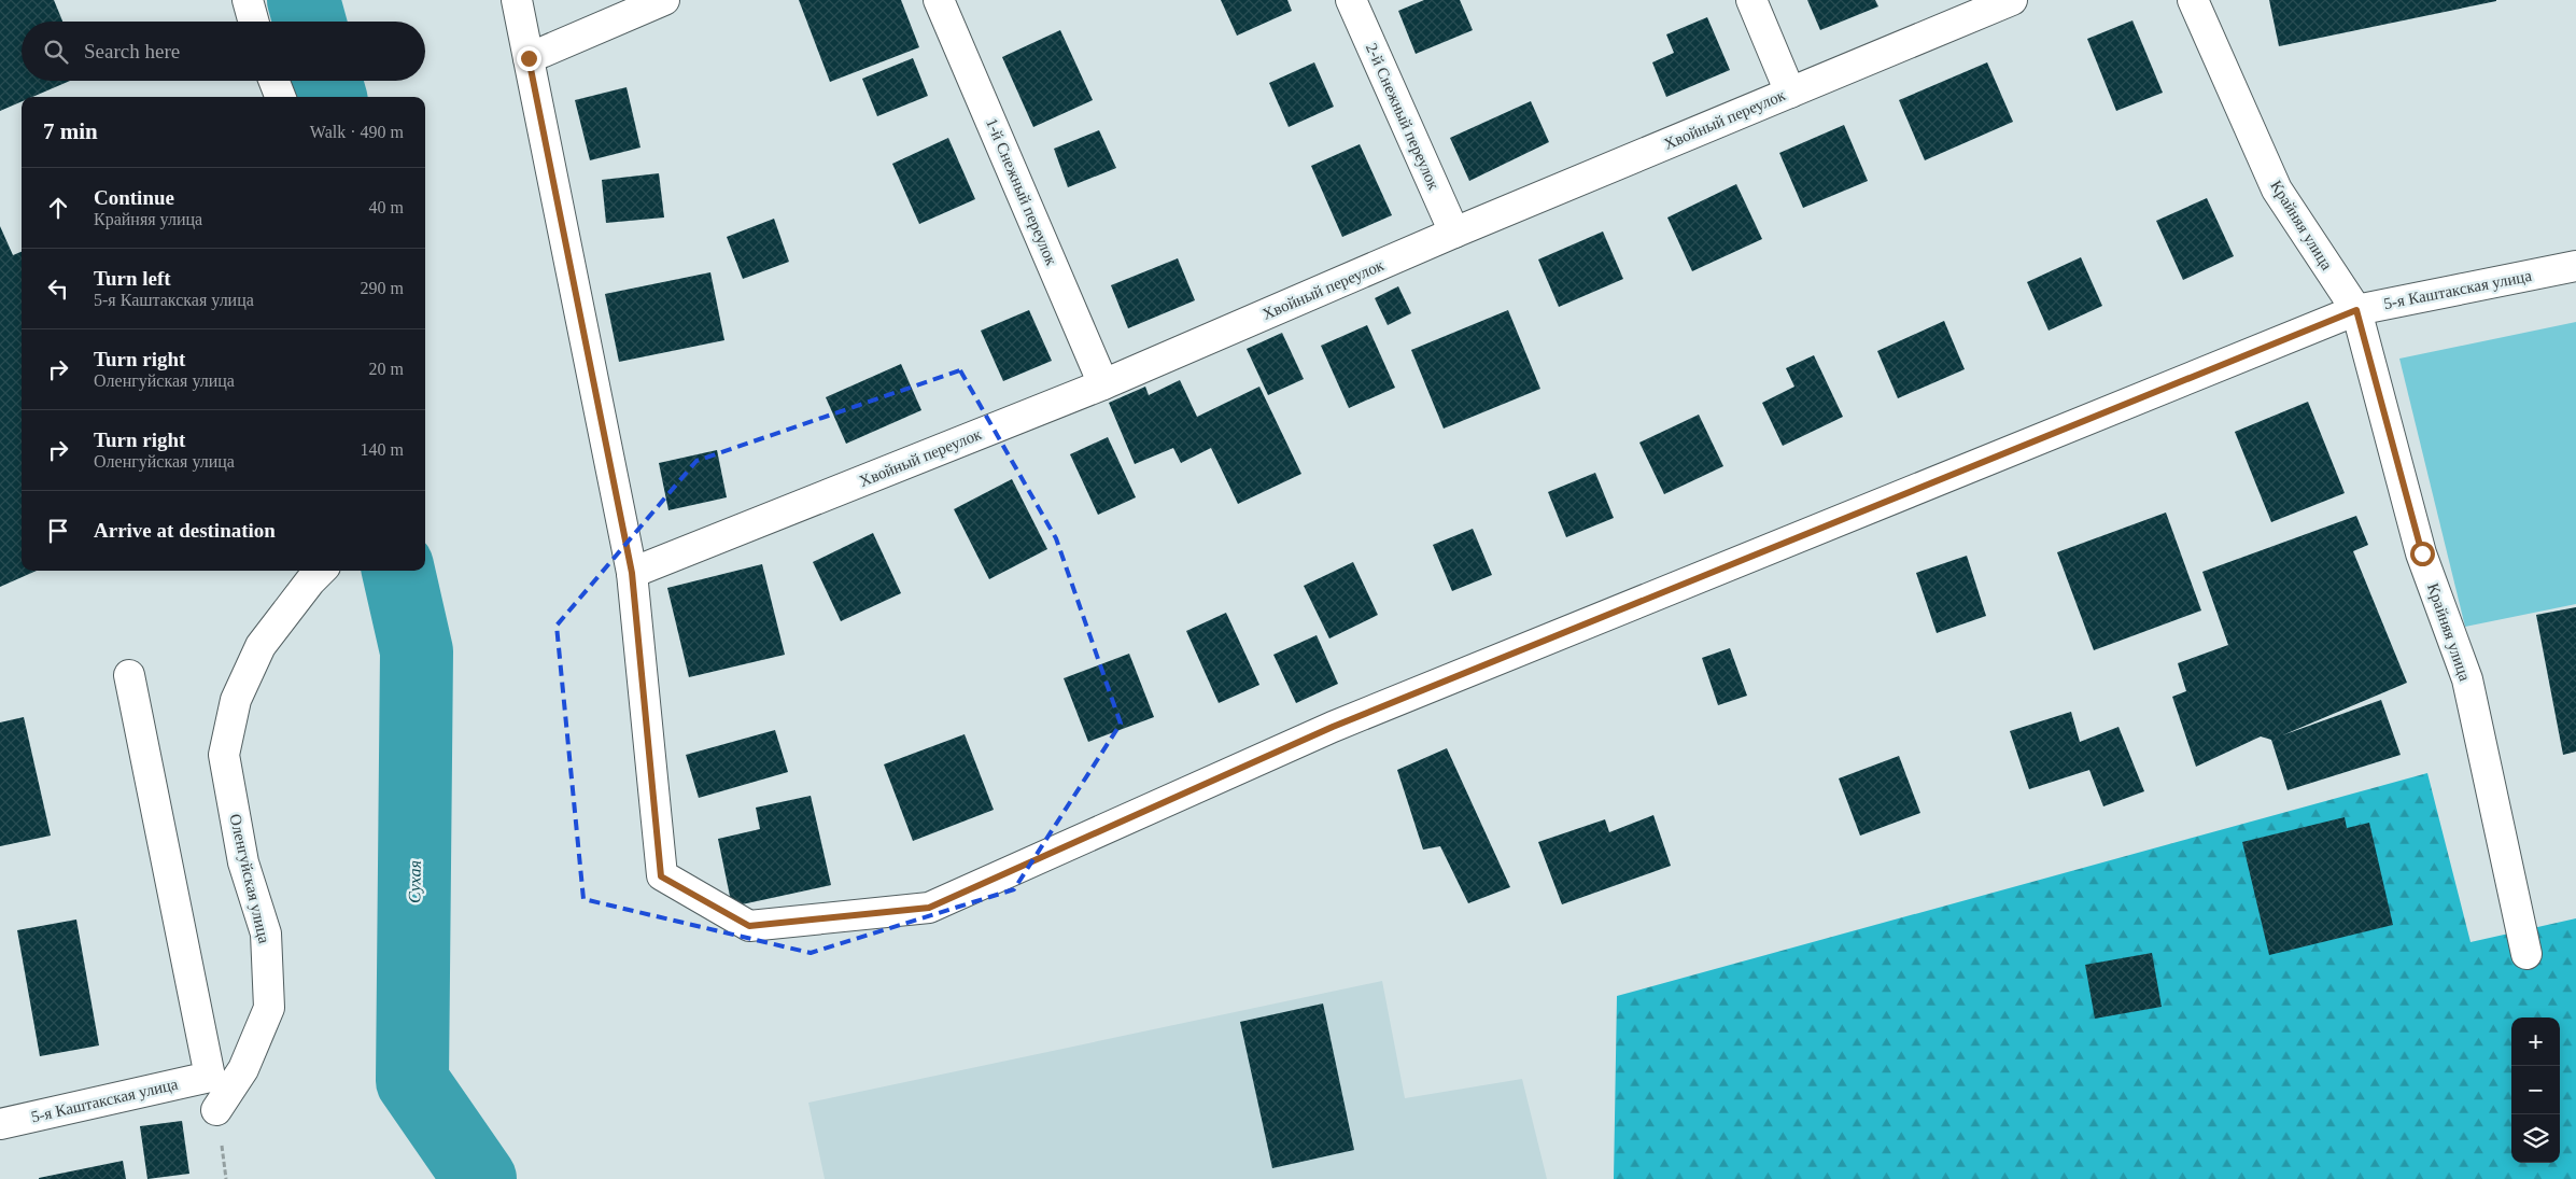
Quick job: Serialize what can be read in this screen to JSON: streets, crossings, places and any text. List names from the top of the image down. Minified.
{"streets":{"street":["2-й Снежный переулок","Хвойный переулок","1-й Снежный переулок","Крайняя улица","5-я Каштакская улица","Оленгуйская улица"]},"crossings":[["2-й Снежный переулок","Хвойный переулок"],["Хвойный переулок","1-й Снежный переулок"],["Хвойный переулок","5-я Каштакская улица"],["Крайняя улица","5-я Каштакская улица"]],"water":["Сухая"],"page":{"search":"Search here","heading":["7 min","Walk · 490 m"],"list":[["Continue","Крайняя улица","40 m"],["Turn left","5-я Каштакская улица","290 m"],["Turn right","Оленгуйская улица","20 m"],["Turn right","Оленгуйская улица","140 m"],"Arrive at destination"],"map_buttons":["+","−"]}}
